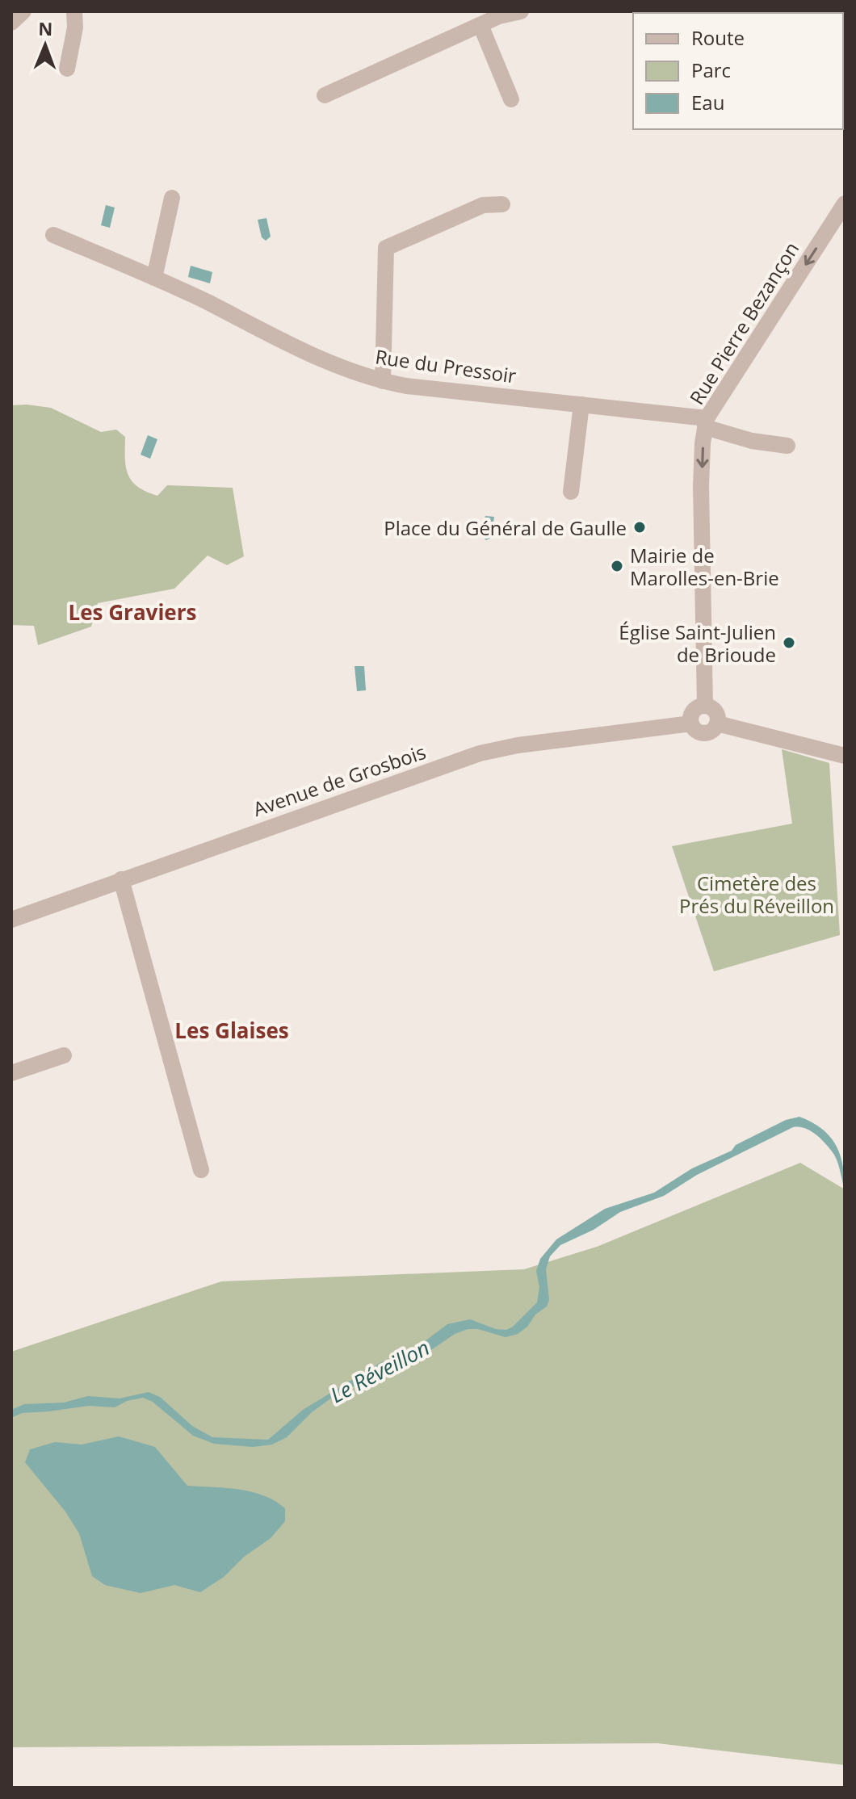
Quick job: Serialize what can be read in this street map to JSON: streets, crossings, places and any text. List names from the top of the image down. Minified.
{"streets":{"street":["Rue Pierre Bezançon","Rue du Pressoir","Avenue de Grosbois"]},"crossings":[["Rue Pierre Bezançon","Rue du Pressoir"],["Rue Pierre Bezançon","Avenue de Grosbois"]],"one_way":["Rue Pierre Bezançon"],"districts":["Les Graviers","Les Glaises"],"water":["Le Réveillon"],"parks":["Cimetère des Prés du Réveillon"],"places":["Place du Général de Gaulle","Mairie de Marolles-en-Brie","Église Saint-Julien de Brioude"],"legend":["Route","Parc","Eau"],"north":"top"}
